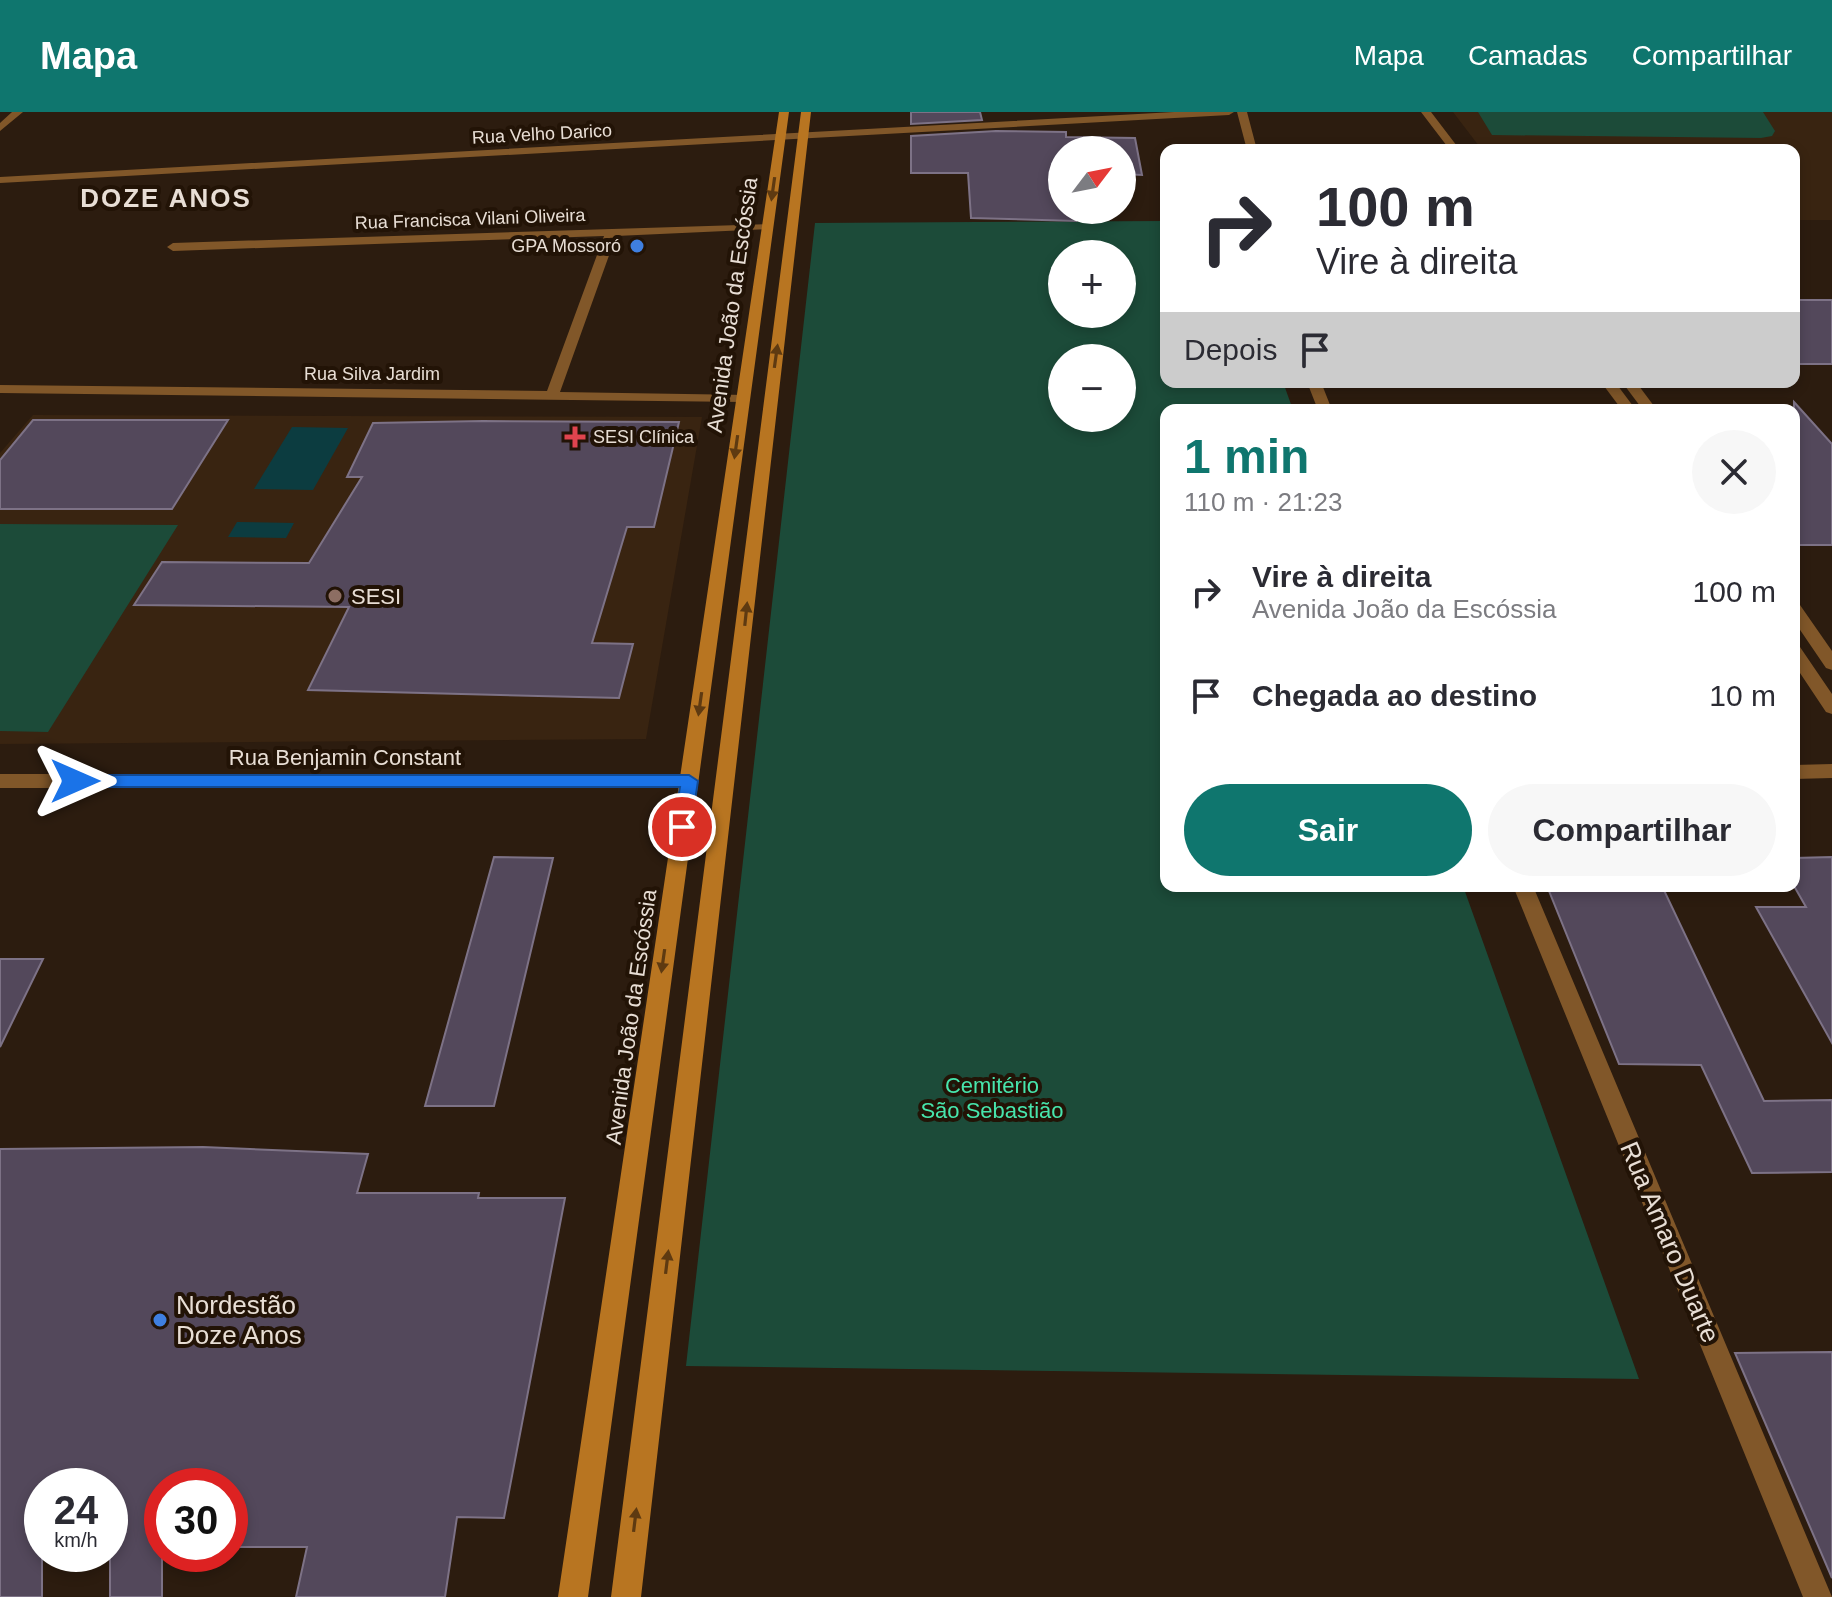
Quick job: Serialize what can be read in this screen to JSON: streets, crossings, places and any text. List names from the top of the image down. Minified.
{"streets":{"main road":["Avenida João da Escóssia"],"street":["Rua Velho Darico","Rua Francisca Vilani Oliveira","Rua Silva Jardim","Rua Benjamin Constant","Rua Amaro Duarte"]},"crossings":[["Rua Velho Darico","Avenida João da Escóssia"],["Rua Francisca Vilani Oliveira","Avenida João da Escóssia"],["Avenida João da Escóssia","Rua Silva Jardim"],["Avenida João da Escóssia","Rua Benjamin Constant"]],"districts":["DOZE ANOS"],"parks":["Cemitério São Sebastião"],"places":{"other":["GPA Mossoró","SESI","Nordestão Doze Anos"],"health":["SESI Clínica"]},"north":"top right","page":{"header":"Mapa","nav":["Mapa","Camadas","Compartilhar"],"map_buttons":["+","−"],"turn":["100 m","Vire à direita"],"then":"Depois","heading":["1 min","110 m · 21:23"],"list":[{"name":"Vire à direita","note":"Avenida João da Escóssia","value":"100 m"},{"name":"Chegada ao destino","value":"10 m"}],"buttons":["Sair","Compartilhar"],"speed":"24 km/h","limit":"30"}}
